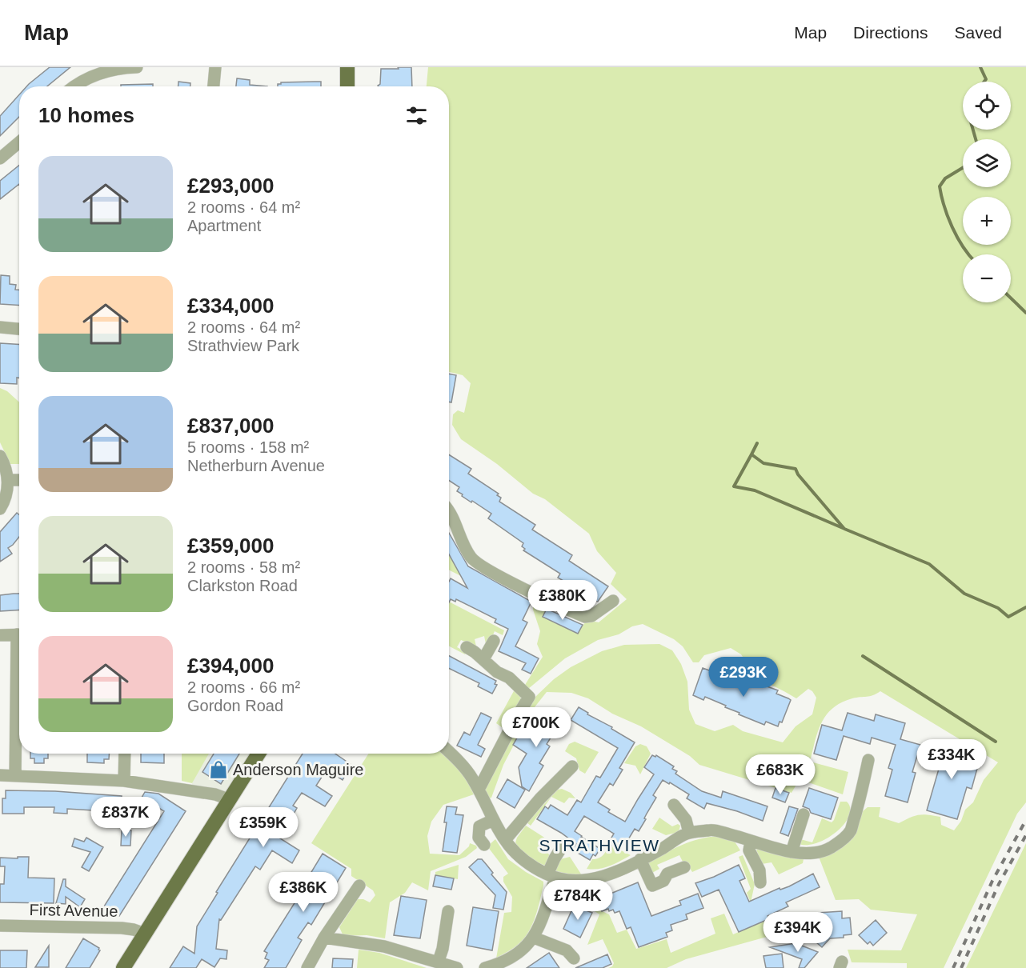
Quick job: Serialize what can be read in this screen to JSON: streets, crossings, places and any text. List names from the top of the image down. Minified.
{"streets":{"street":["First Avenue"]},"districts":["STRATHVIEW"],"places":{"shop":["Anderson Maguire"]},"page":{"header":"Map","nav":["Map","Directions","Saved"],"map_buttons":["+","−"],"heading":"10 homes","list":[{"name":"£293,000","note":"2 rooms · 64 m² · Apartment"},{"name":"£334,000","note":"2 rooms · 64 m² · Strathview Park"},{"name":"£837,000","note":"5 rooms · 158 m² · Netherburn Avenue"},{"name":"£359,000","note":"2 rooms · 58 m² · Clarkston Road"},{"name":"£394,000","note":"2 rooms · 66 m² · Gordon Road"}],"price":["£380K","£293K","£700K","£334K","£683K","£837K","£359K","£386K","£784K","£394K"]}}
